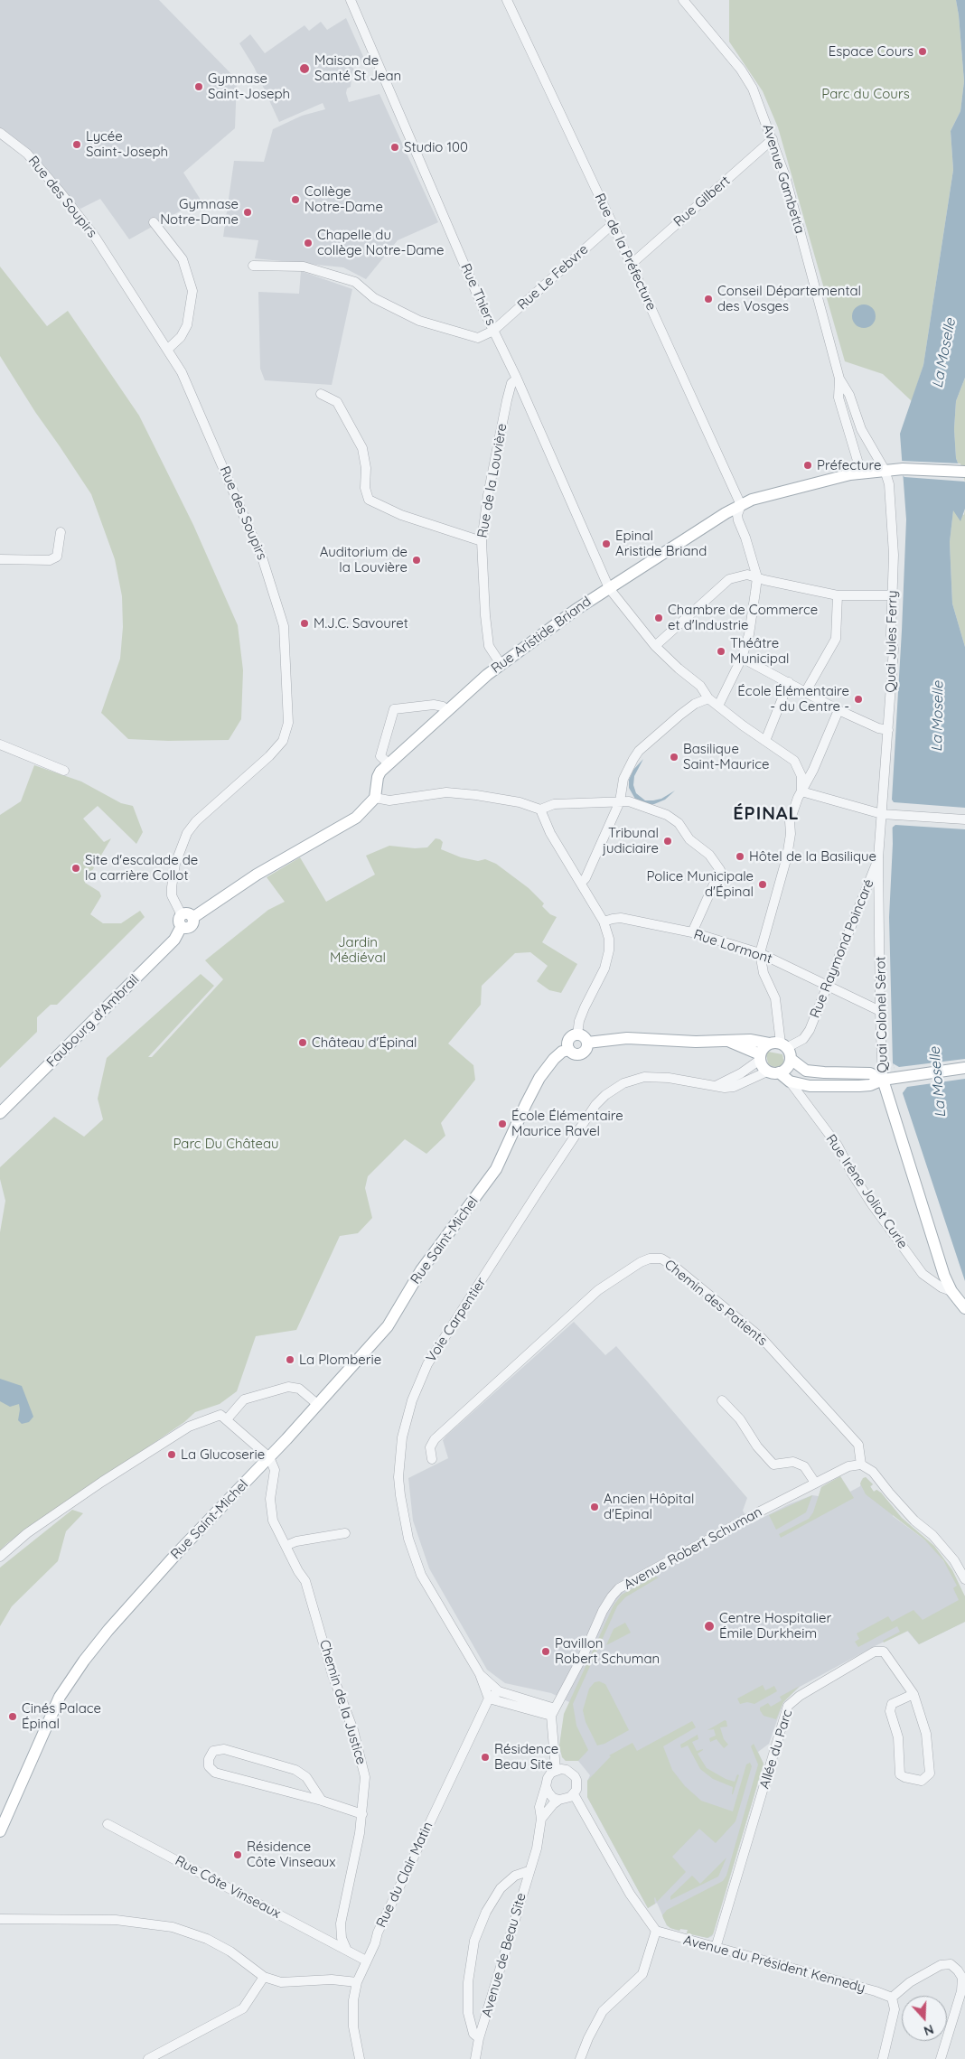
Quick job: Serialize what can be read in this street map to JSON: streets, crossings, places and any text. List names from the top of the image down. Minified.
{"streets":{"main road":["Rue Aristide Briand","Quai Colonel Sérot","Faubourg d'Ambrail","Rue Saint-Michel"],"street":["Avenue Gambetta","Rue des Soupirs","Rue Gilbert","Rue de la Préfecture","Rue Le Febvre","Rue Thiers","Rue de la Louvière","Quai Jules Ferry","Rue Lormont","Rue Raymond Poincaré","Rue Irène Joliot Curie","Chemin des Patients","Voie Carpentier","Avenue Robert Schuman","Chemin de la Justice","Allée du Parc","Rue du Clair Matin","Rue Côte Vinseaux","Avenue de Beau Site","Avenue du Président Kennedy"]},"crossings":[["Avenue Gambetta","Rue Gilbert"],["Avenue Gambetta","Rue Aristide Briand"],["Avenue Gambetta","Quai Jules Ferry"],["Rue des Soupirs","Faubourg d'Ambrail"],["Rue Gilbert","Rue de la Préfecture"],["Rue de la Préfecture","Rue Le Febvre"],["Rue de la Préfecture","Rue Aristide Briand"],["Rue Le Febvre","Rue Thiers"],["Rue Thiers","Rue de la Louvière"],["Rue Thiers","Rue Aristide Briand"],["Rue de la Louvière","Rue Aristide Briand"],["Rue Aristide Briand","Quai Jules Ferry"],["Rue Aristide Briand","Faubourg d'Ambrail"],["Quai Jules Ferry","Quai Colonel Sérot"],["Rue Lormont","Rue Raymond Poincaré"],["Rue Lormont","Quai Colonel Sérot"],["Rue Raymond Poincaré","Quai Colonel Sérot"],["Rue Raymond Poincaré","Voie Carpentier"],["Quai Colonel Sérot","Rue Irène Joliot Curie"],["Rue Saint-Michel","Chemin de la Justice"],["Chemin des Patients","Avenue Robert Schuman"],["Voie Carpentier","Avenue Robert Schuman"],["Voie Carpentier","Rue du Clair Matin"],["Chemin de la Justice","Rue Côte Vinseaux"],["Allée du Parc","Avenue du Président Kennedy"]],"districts":["ÉPINAL"],"water":["La Moselle"],"parks":["Parc du Cours","Jardin Médiéval","Parc Du Château"],"places":["Espace Cours","Maison de Santé St Jean","Gymnase Saint-Joseph","Lycée Saint-Joseph","Studio 100","Collège Notre-Dame","Gymnase Notre-Dame","Chapelle du collège Notre-Dame","Conseil Départemental des Vosges","Préfecture","Epinal Aristide Briand","Auditorium de la Louvière","Chambre de Commerce et d'Industrie","M.J.C. Savouret","Théâtre Municipal","École Élémentaire - du Centre -","Basilique Saint-Maurice","Tribunal judiciaire","Hôtel de la Basilique","Site d'escalade de la carrière Collot","Police Municipale d'Épinal","Château d'Épinal","École Élémentaire Maurice Ravel","La Plomberie","La Glucoserie","Ancien Hôpital d'Epinal","Centre Hospitalier Émile Durkheim","Pavillon Robert Schuman","Cinés Palace Épinal","Résidence Beau Site","Résidence Côte Vinseaux"],"north":"bottom"}
